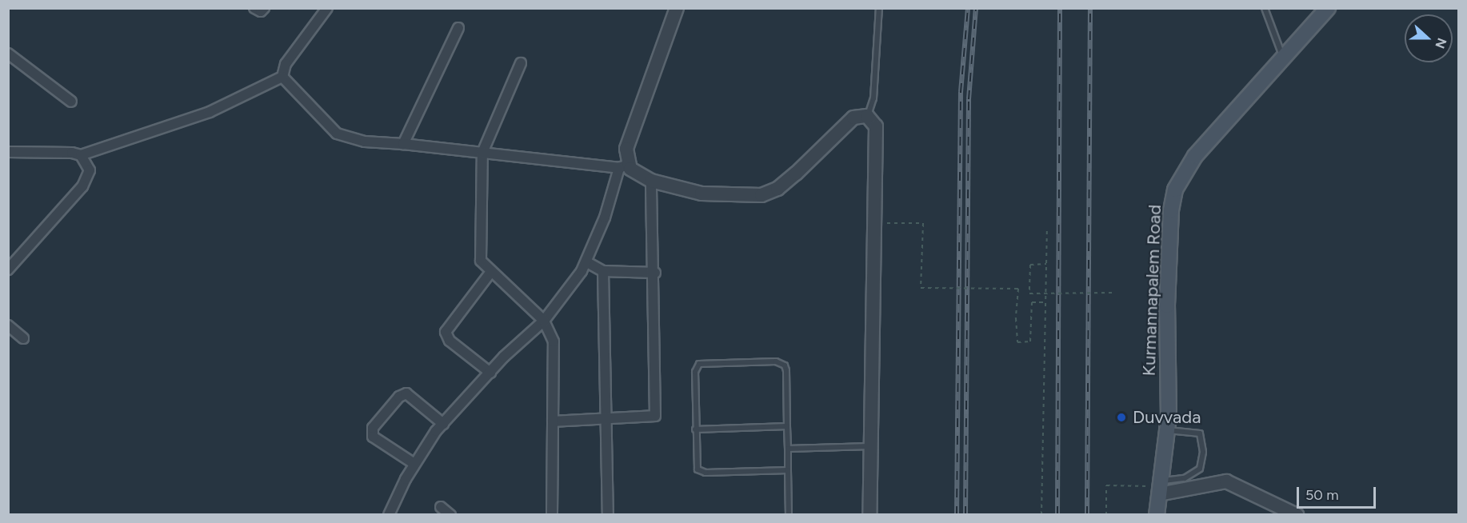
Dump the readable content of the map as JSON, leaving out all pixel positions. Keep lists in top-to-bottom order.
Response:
{
  "streets": {
    "main road": ["Kurmannapalem Road"]
  },
  "places": ["Duvvada"],
  "scale_bar": "50 m",
  "north": "right"
}
